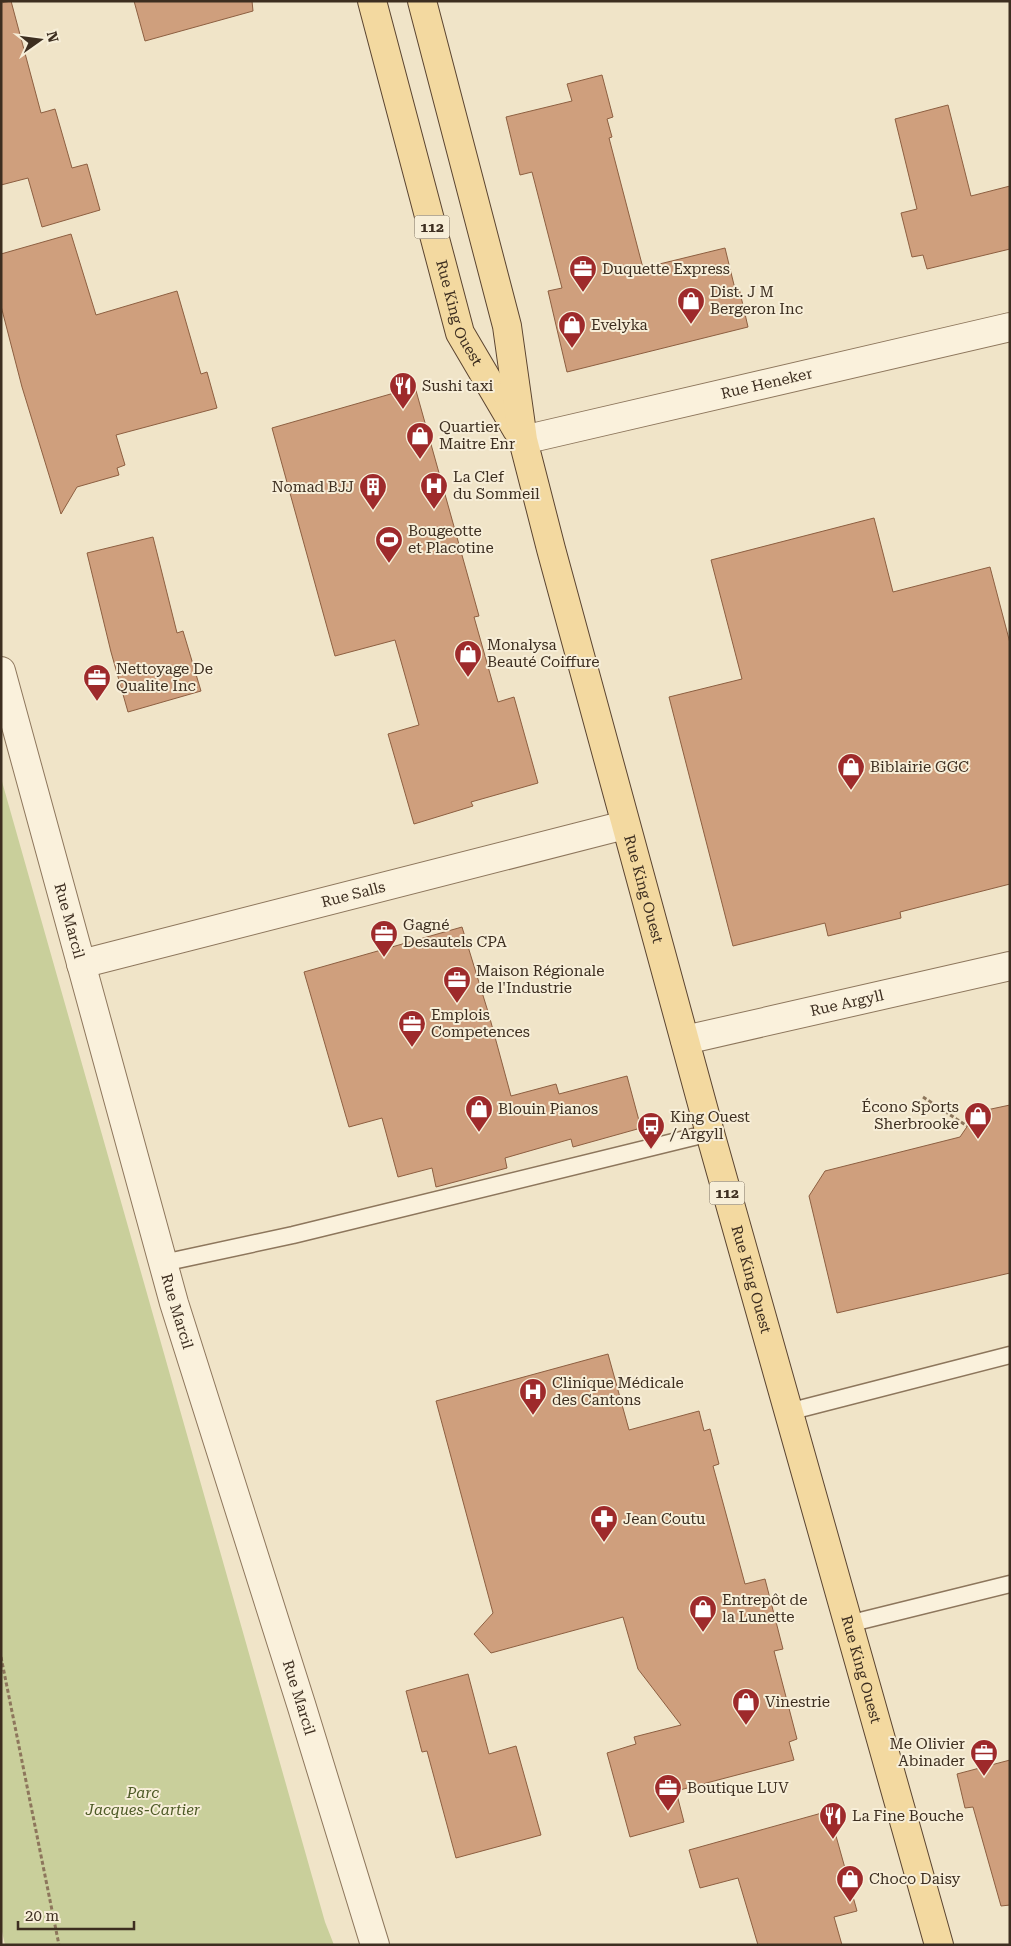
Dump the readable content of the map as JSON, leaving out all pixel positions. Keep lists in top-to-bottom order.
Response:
{
  "streets": {
    "main road": ["112", "Rue King Ouest"],
    "street": [
      "Rue Heneker",
      "Rue Salls",
      "Rue Marcil",
      "Rue Argyll"
    ]
  },
  "crossings": [
    ["Rue King Ouest", "Rue Heneker"],
    ["Rue King Ouest", "Rue Salls"],
    ["Rue King Ouest", "Rue Argyll"],
    ["Rue Salls", "Rue Marcil"]
  ],
  "parks": ["Parc Jacques-Cartier"],
  "places": {
    "office": [
      "Duquette Express",
      "Nettoyage De Qualite Inc",
      "Gagné Desautels CPA",
      "Maison Régionale de l'Industrie",
      "Emplois Competences",
      "Me Olivier Abinader",
      "Boutique LUV"
    ],
    "shop": [
      "Dist. J M Bergeron Inc",
      "Evelyka",
      "Quartier Maitre Enr",
      "Monalysa Beauté Coiffure",
      "Biblairie GGC",
      "Blouin Pianos",
      "Écono Sports Sherbrooke",
      "Entrepôt de la Lunette",
      "Vinestrie",
      "Choco Daisy"
    ],
    "restaurant": ["Sushi taxi", "La Fine Bouche"],
    "hospital": ["La Clef du Sommeil", "Clinique Médicale des Cantons"],
    "building": ["Nomad BJJ"],
    "sports": ["Bougeotte et Placotine"],
    "bus stop": ["King Ouest / Argyll"],
    "pharmacy": ["Jean Coutu"]
  },
  "scale_bar": "20 m",
  "north": "right"
}
